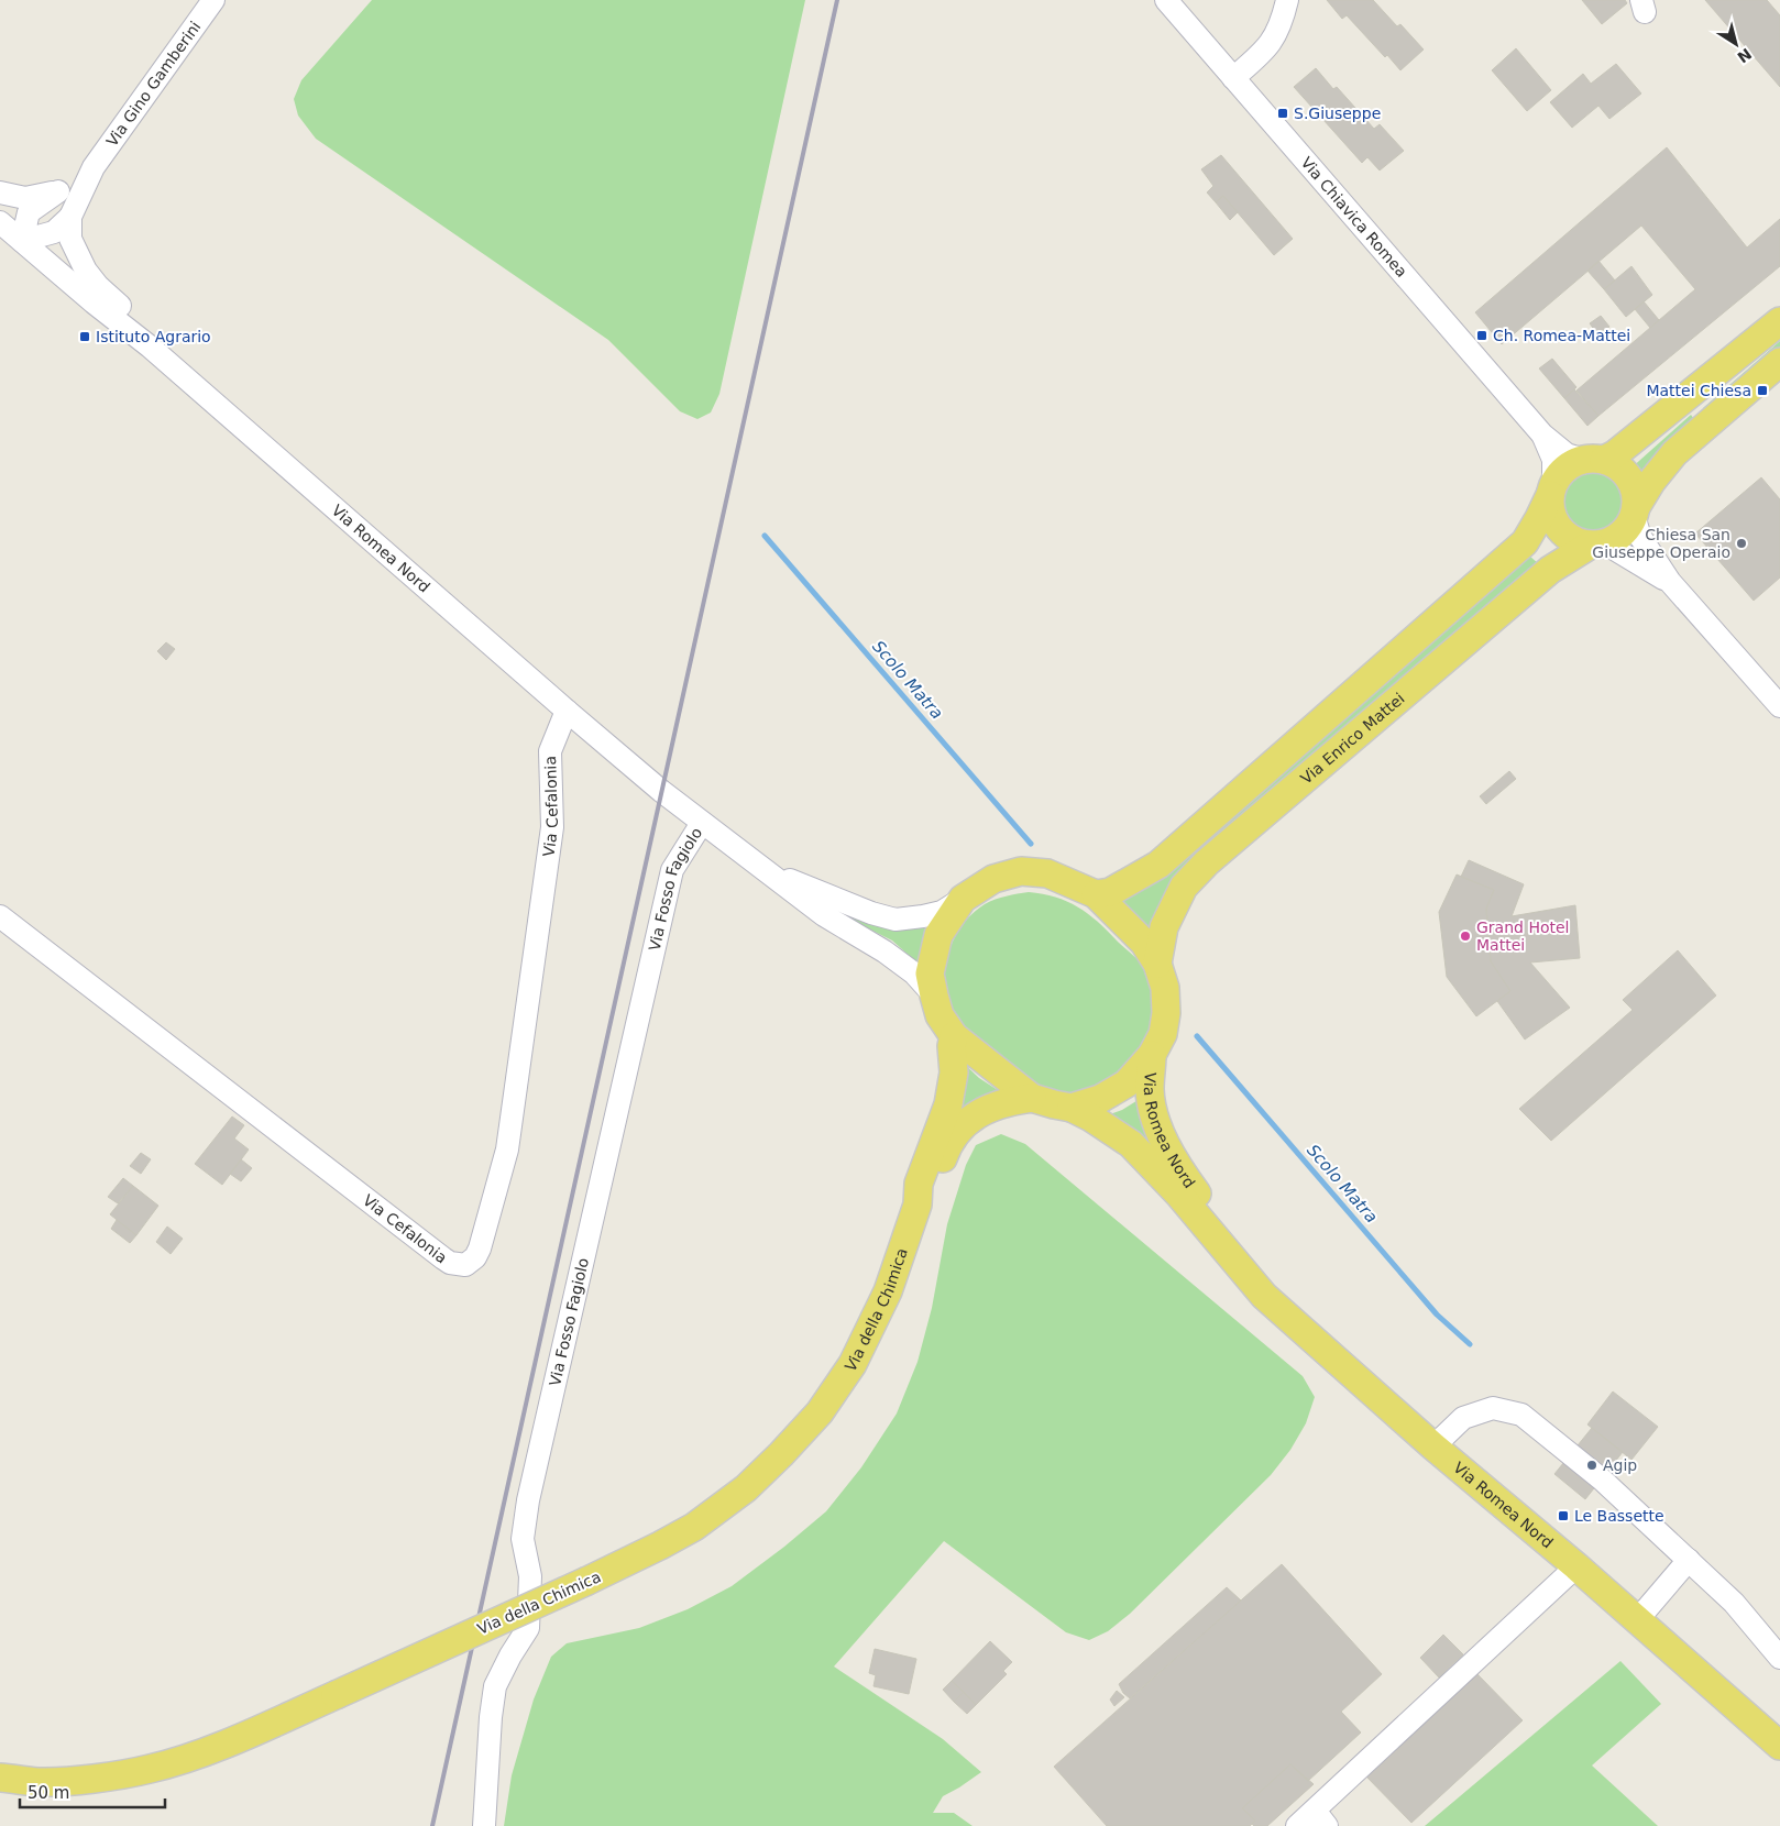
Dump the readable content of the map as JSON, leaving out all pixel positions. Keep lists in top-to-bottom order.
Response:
{
  "streets": {
    "main road": ["Via Romea Nord", "Via Enrico Mattei", "Via della Chimica"],
    "street": [
      "Via Gino Gamberini",
      "Via Chiavica Romea",
      "Via Cefalonia",
      "Via Fosso Fagiolo"
    ]
  },
  "crossings": [
    ["Via Gino Gamberini", "Via Romea Nord"],
    ["Via Chiavica Romea", "Via Enrico Mattei"],
    ["Via Romea Nord", "Via Cefalonia"],
    ["Via Romea Nord", "Via Fosso Fagiolo"],
    ["Via Romea Nord", "Via della Chimica"]
  ],
  "water": ["Scolo Matra"],
  "places": {
    "transit": [
      "S.Giuseppe",
      "Ch. Romea-Mattei",
      "Istituto Agrario",
      "Mattei Chiesa",
      "Le Bassette"
    ],
    "other": ["Chiesa San Giuseppe Operaio", "Grand Hotel Mattei", "Agip"]
  },
  "scale_bar": "50 m",
  "north": "bottom right"
}
